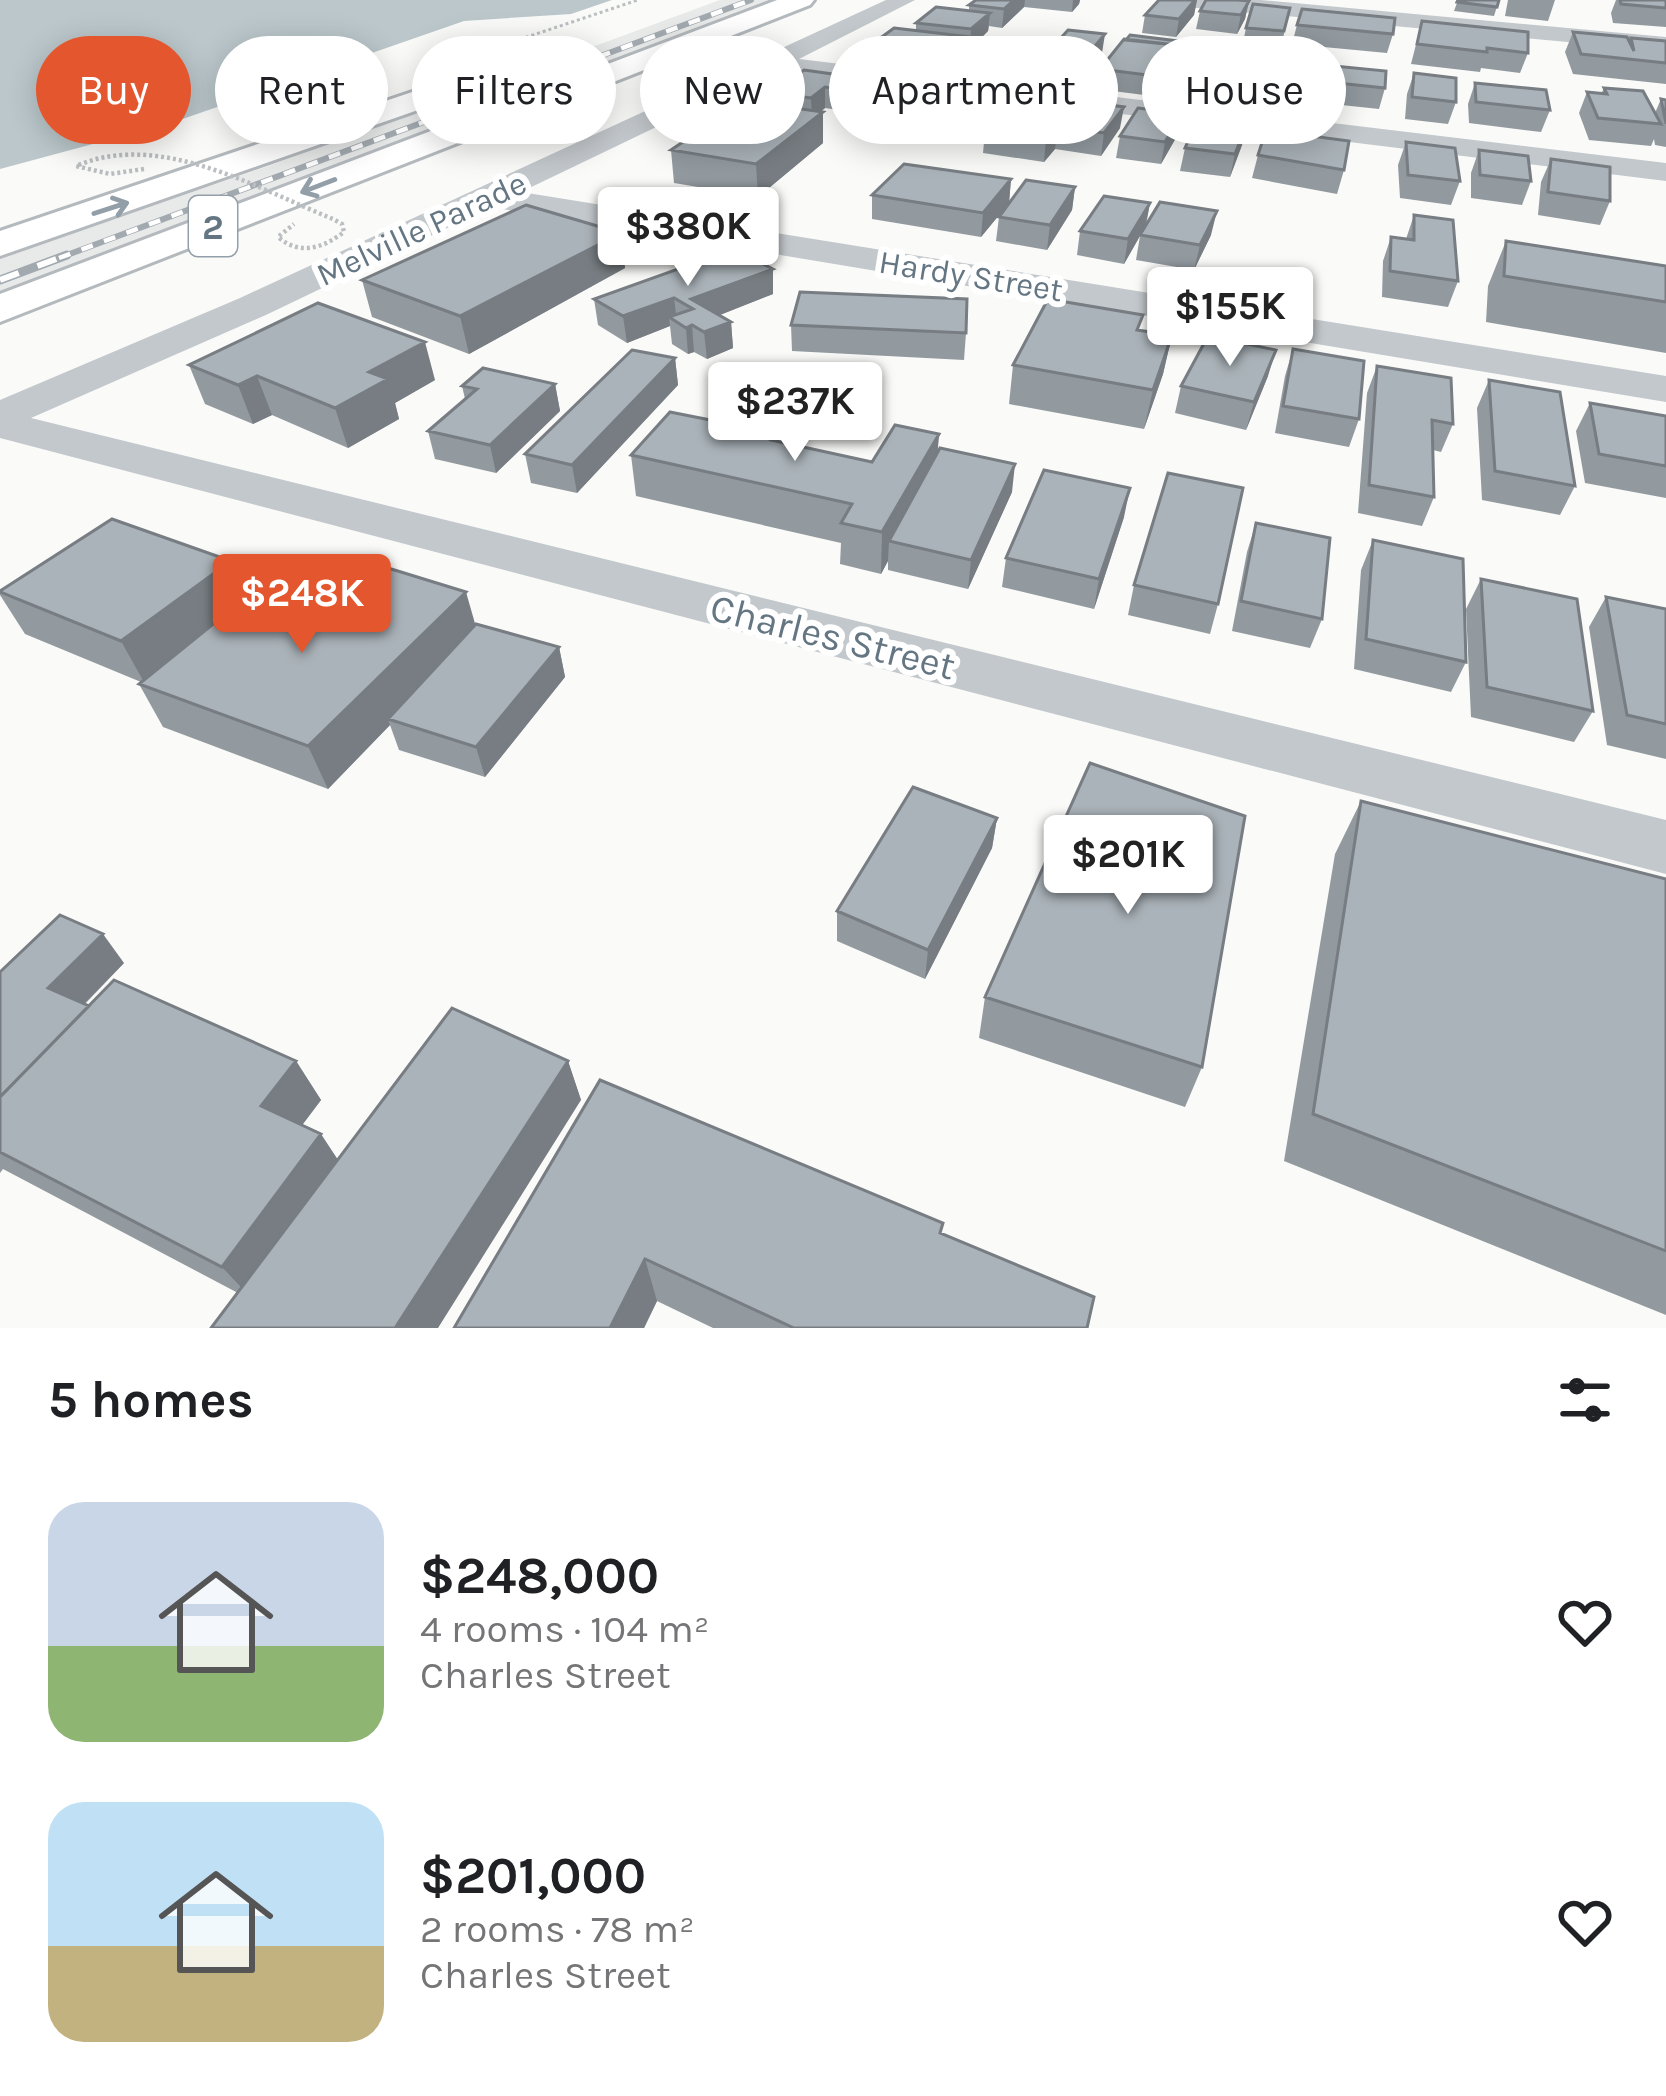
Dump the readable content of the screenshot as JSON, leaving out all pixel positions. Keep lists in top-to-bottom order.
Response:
{
  "streets": {
    "highway": ["2"],
    "street": ["Melville Parade", "Hardy Street", "Charles Street"]
  },
  "crossings": [
    ["Melville Parade", "Hardy Street"],
    ["Melville Parade", "Charles Street"]
  ],
  "page": {
    "chip": [
      "Buy",
      "Rent",
      "Filters",
      "New",
      "Apartment",
      "House"
    ],
    "price": [
      "$380K",
      "$155K",
      "$237K",
      "$248K",
      "$201K"
    ],
    "heading": "5 homes",
    "list": [
      {
        "name": "$248,000",
        "note": "4 rooms · 104 m² · Charles Street"
      },
      {
        "name": "$201,000",
        "note": "2 rooms · 78 m² · Charles Street"
      }
    ]
  }
}
